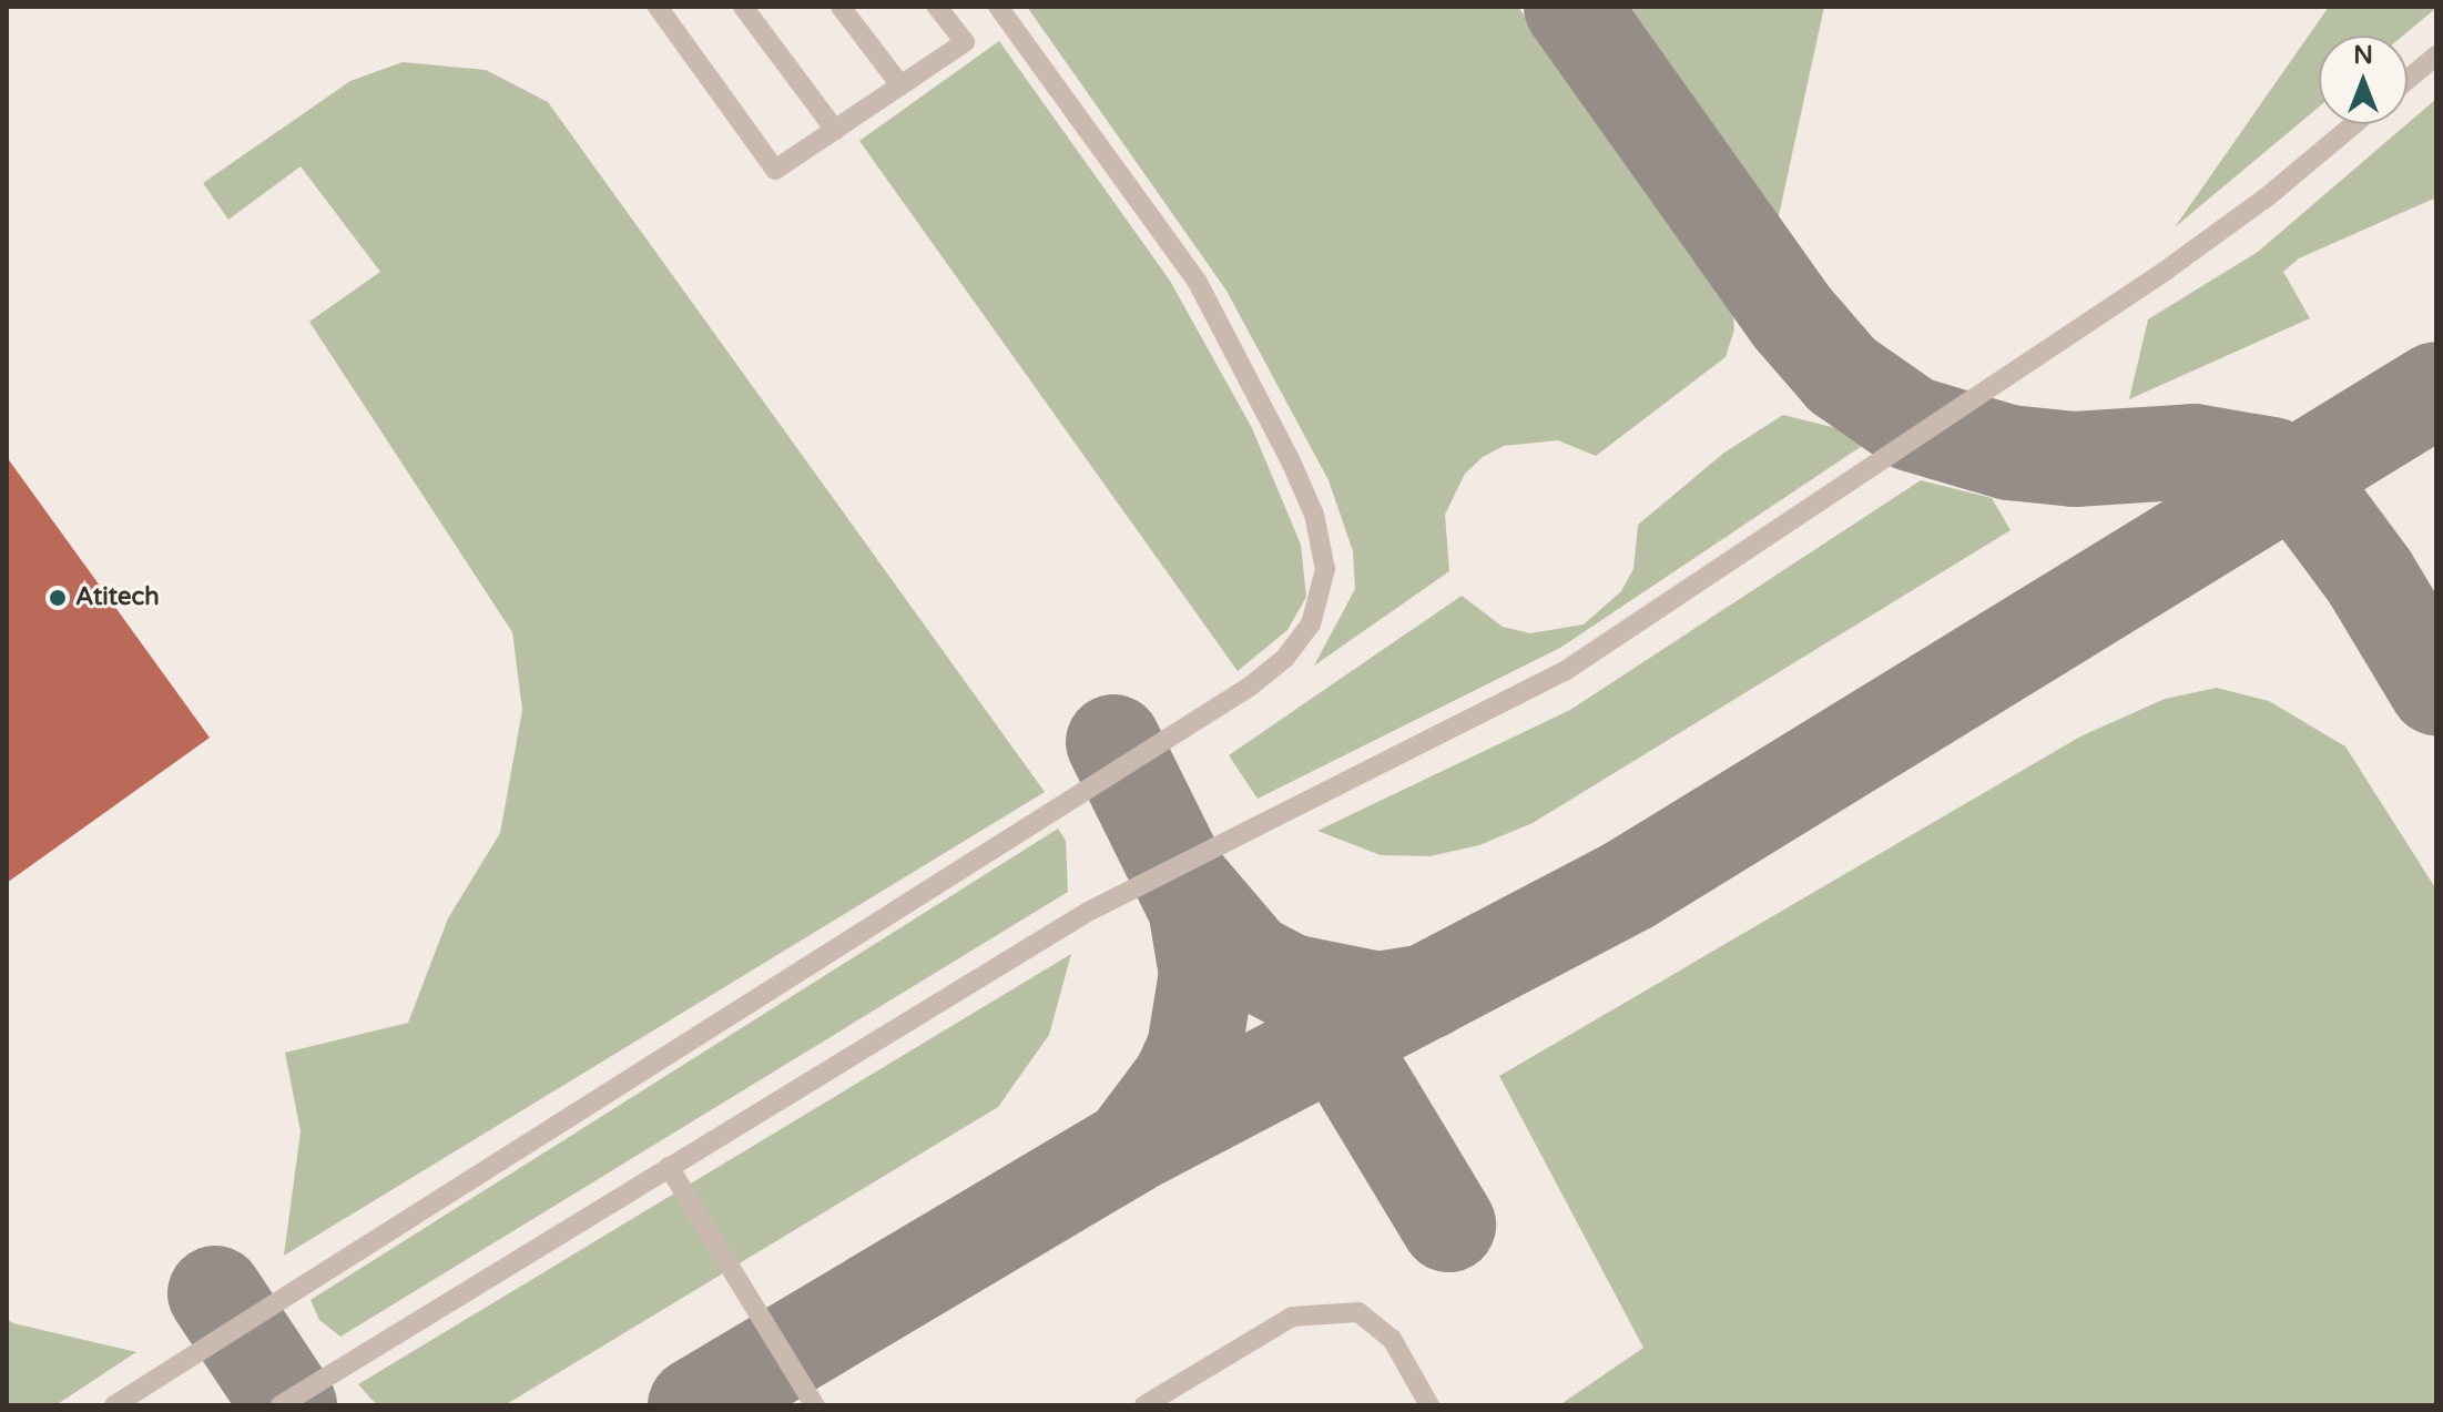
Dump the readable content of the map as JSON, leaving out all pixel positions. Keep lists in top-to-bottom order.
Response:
{
  "places": ["Atitech"],
  "north": "top"
}
